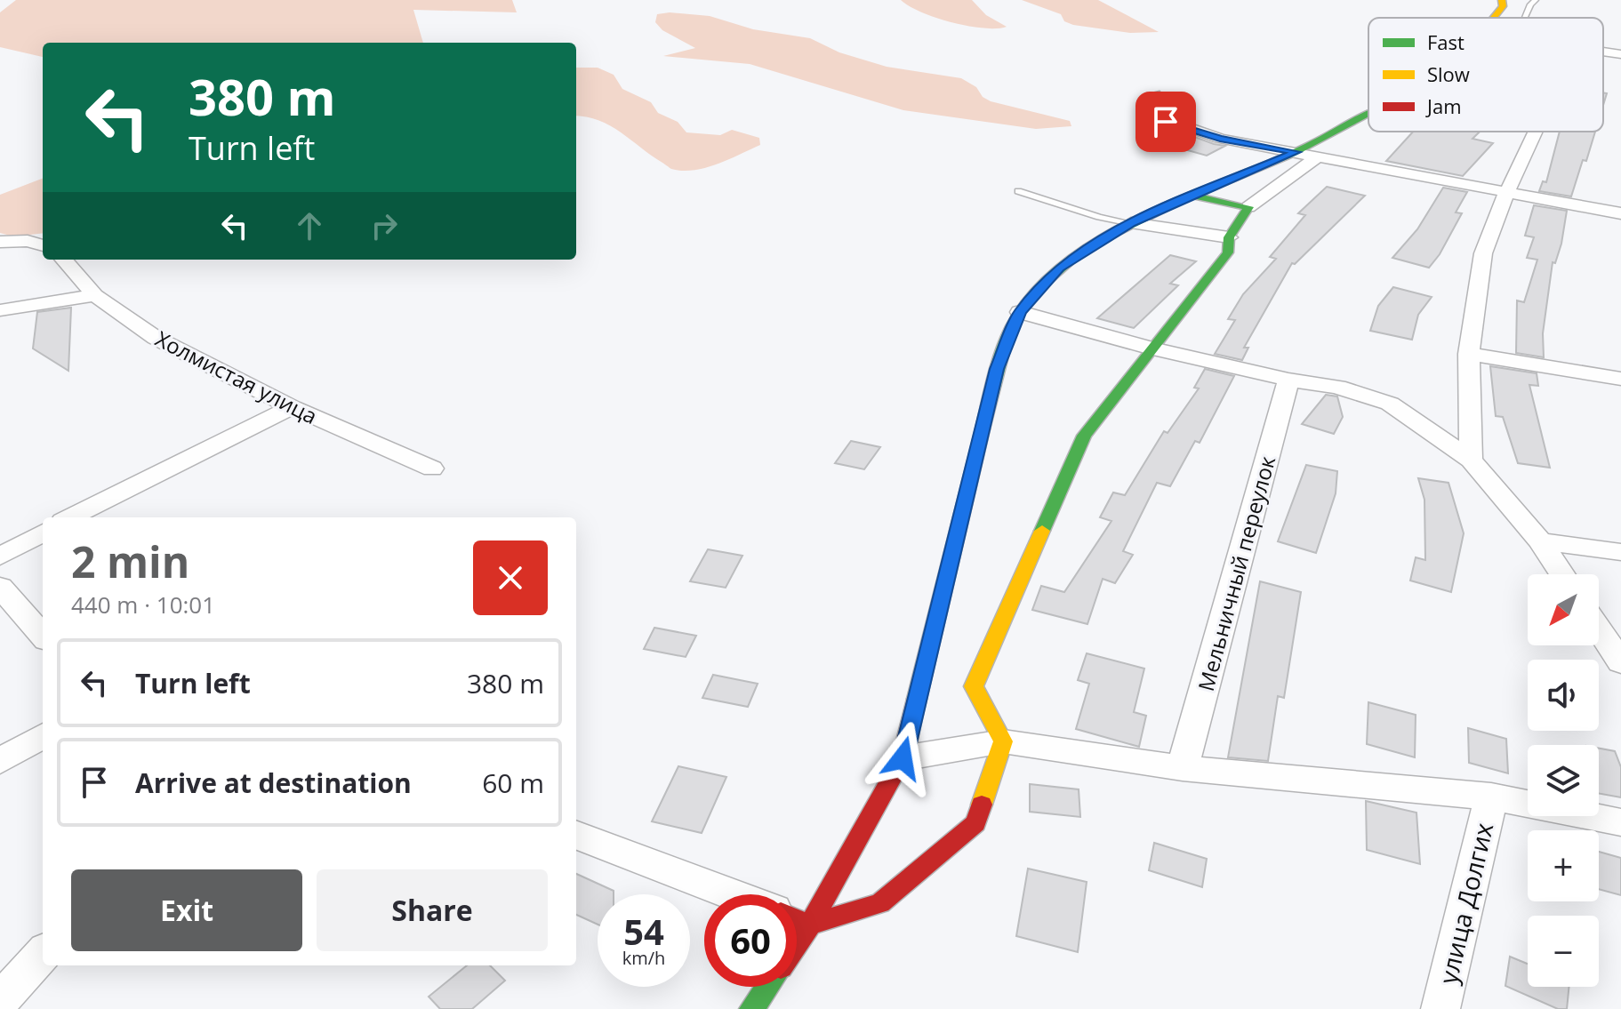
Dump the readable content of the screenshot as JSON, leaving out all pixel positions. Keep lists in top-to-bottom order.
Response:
{
  "streets": {
    "street": ["Холмистая улица", "Мельничный переулок", "улица Долгих"]
  },
  "legend": ["Fast", "Slow", "Jam"],
  "north": "bottom left",
  "page": {
    "turn": ["380 m", "Turn left"],
    "heading": ["2 min", "440 m · 10:01"],
    "map_buttons": ["+", "−"],
    "list": [
      {
        "name": "Turn left",
        "value": "380 m"
      },
      {
        "name": "Arrive at destination",
        "value": "60 m"
      }
    ],
    "buttons": ["Exit", "Share"],
    "speed": "54 km/h",
    "limit": "60"
  }
}
